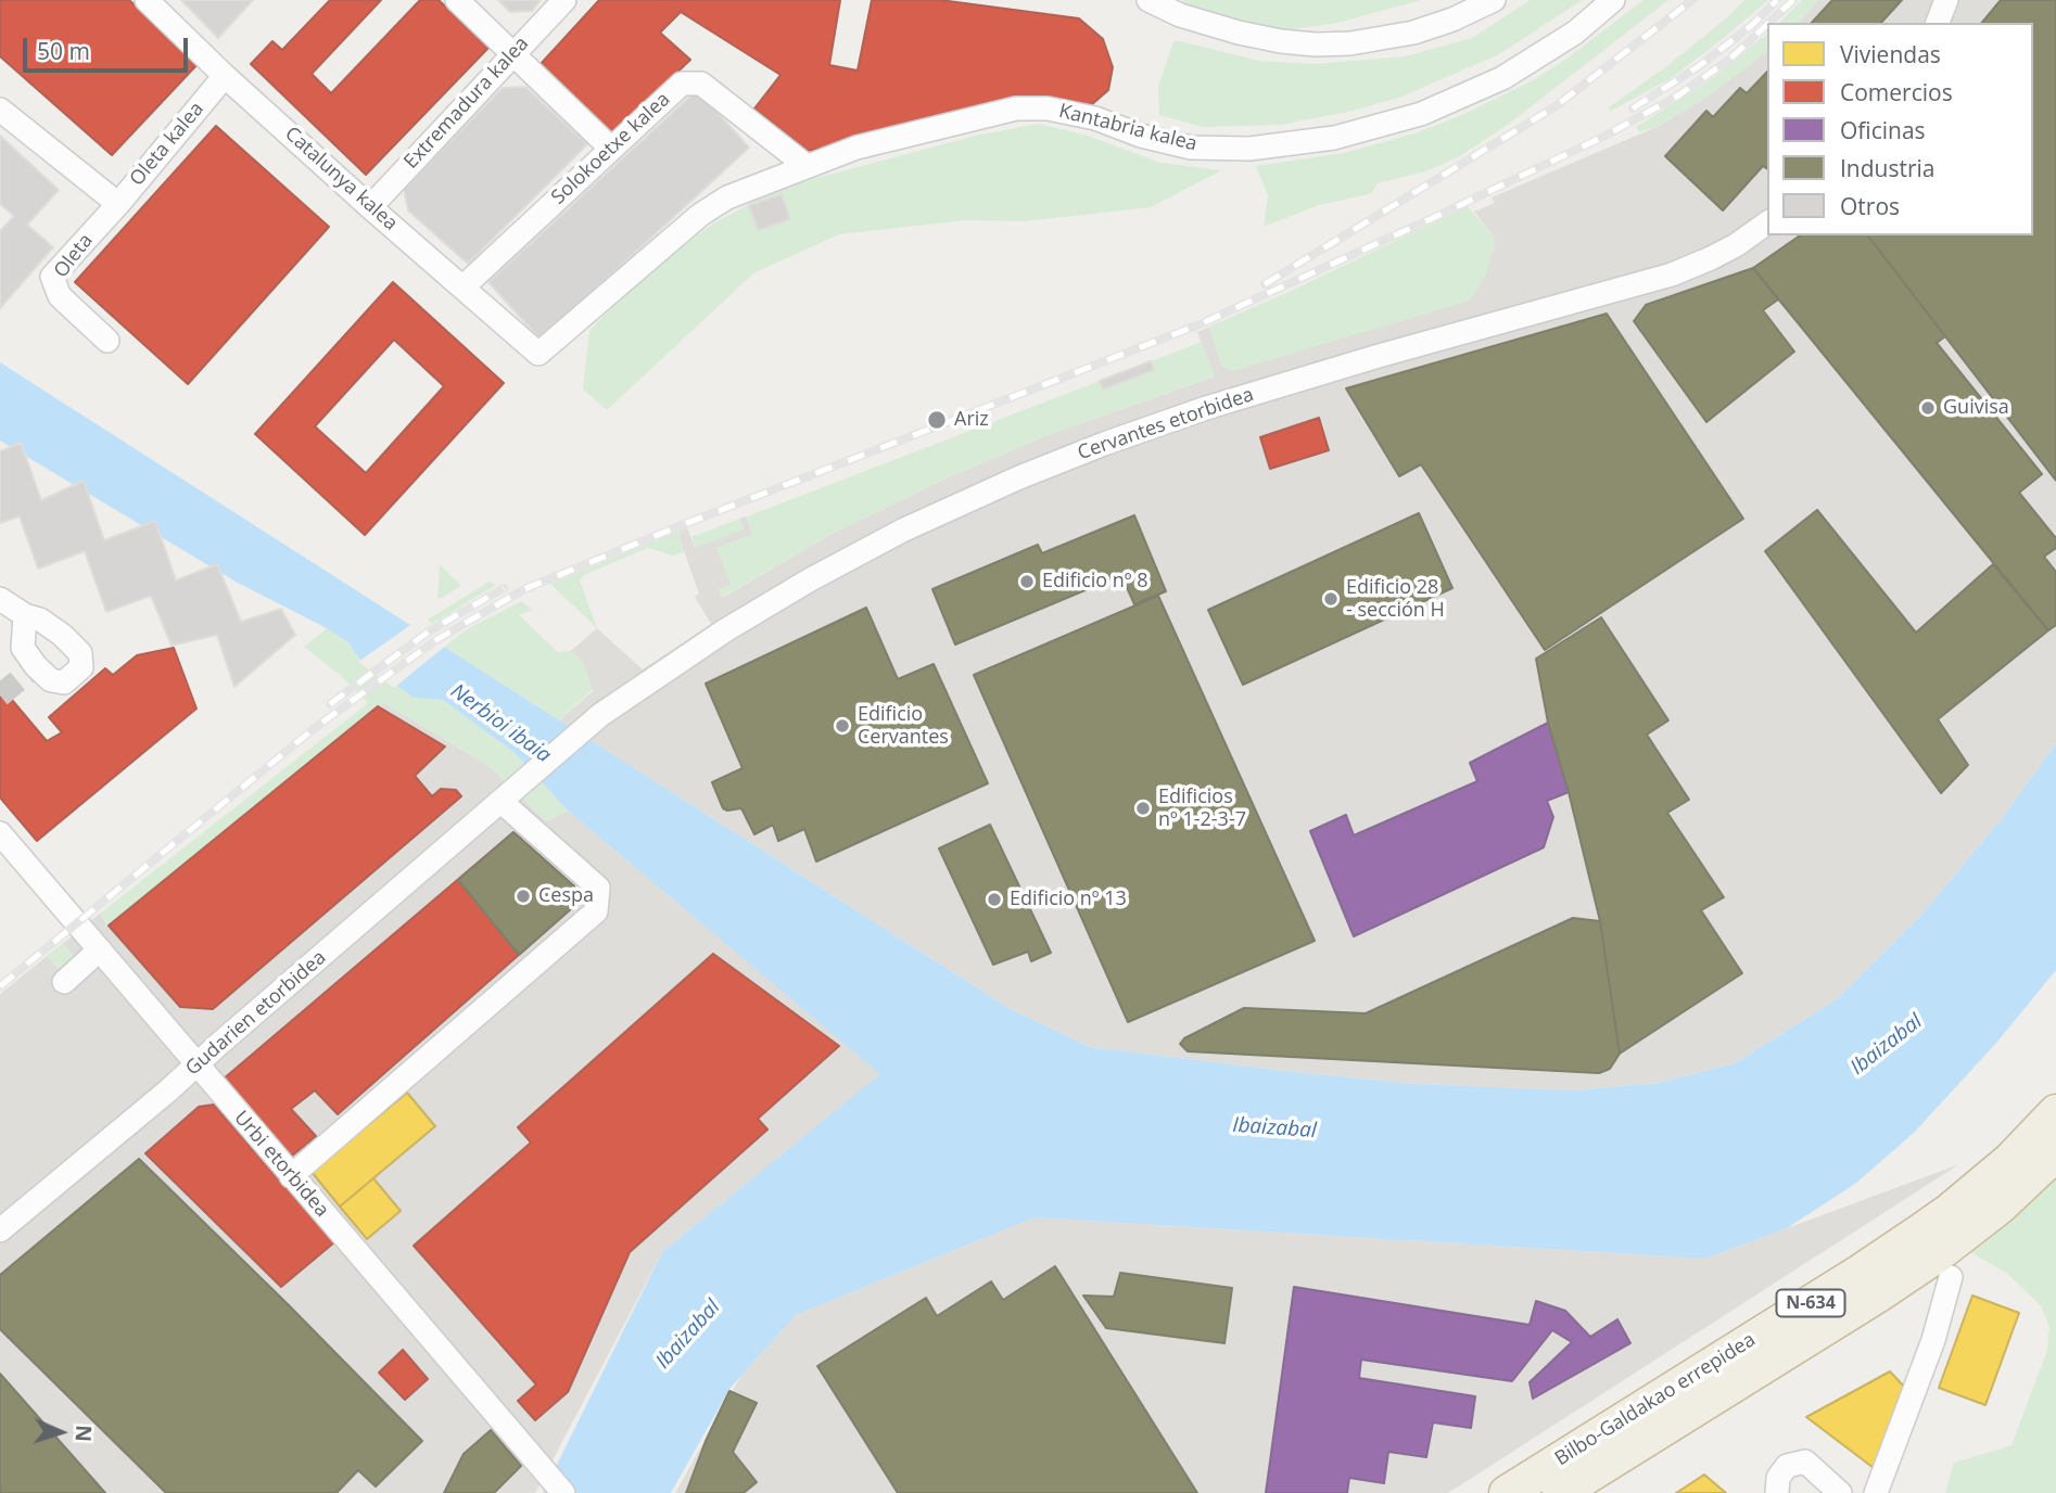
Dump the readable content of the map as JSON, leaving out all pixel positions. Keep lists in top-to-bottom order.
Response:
{
  "streets": {
    "highway": ["N-634", "Bilbo-Galdakao errepidea"],
    "street": [
      "Extremadura kalea",
      "Kantabria kalea",
      "Oleta kalea",
      "Solokoetxe kalea",
      "Catalunya kalea",
      "Oleta",
      "Cervantes etorbidea",
      "Gudarien etorbidea",
      "Urbi etorbidea"
    ]
  },
  "crossings": [
    ["Extremadura kalea", "Catalunya kalea"],
    ["Kantabria kalea", "Solokoetxe kalea"],
    ["Kantabria kalea", "Catalunya kalea"],
    ["Oleta kalea", "Catalunya kalea"],
    ["Oleta kalea", "Oleta"],
    ["Solokoetxe kalea", "Catalunya kalea"],
    ["Cervantes etorbidea", "Gudarien etorbidea"],
    ["Gudarien etorbidea", "Urbi etorbidea"]
  ],
  "water": ["Nerbioi ibaia", "Ibaizabal"],
  "places": [
    "Guivisa",
    "Ariz",
    "Edificio nº 8",
    "Edificio 28 - sección H",
    "Edificio Cervantes",
    "Edificios nº 1-2-3-7",
    "Cespa",
    "Edificio nº 13"
  ],
  "legend": [
    "Viviendas",
    "Comercios",
    "Oficinas",
    "Industria",
    "Otros"
  ],
  "scale_bar": "50 m",
  "north": "right"
}
